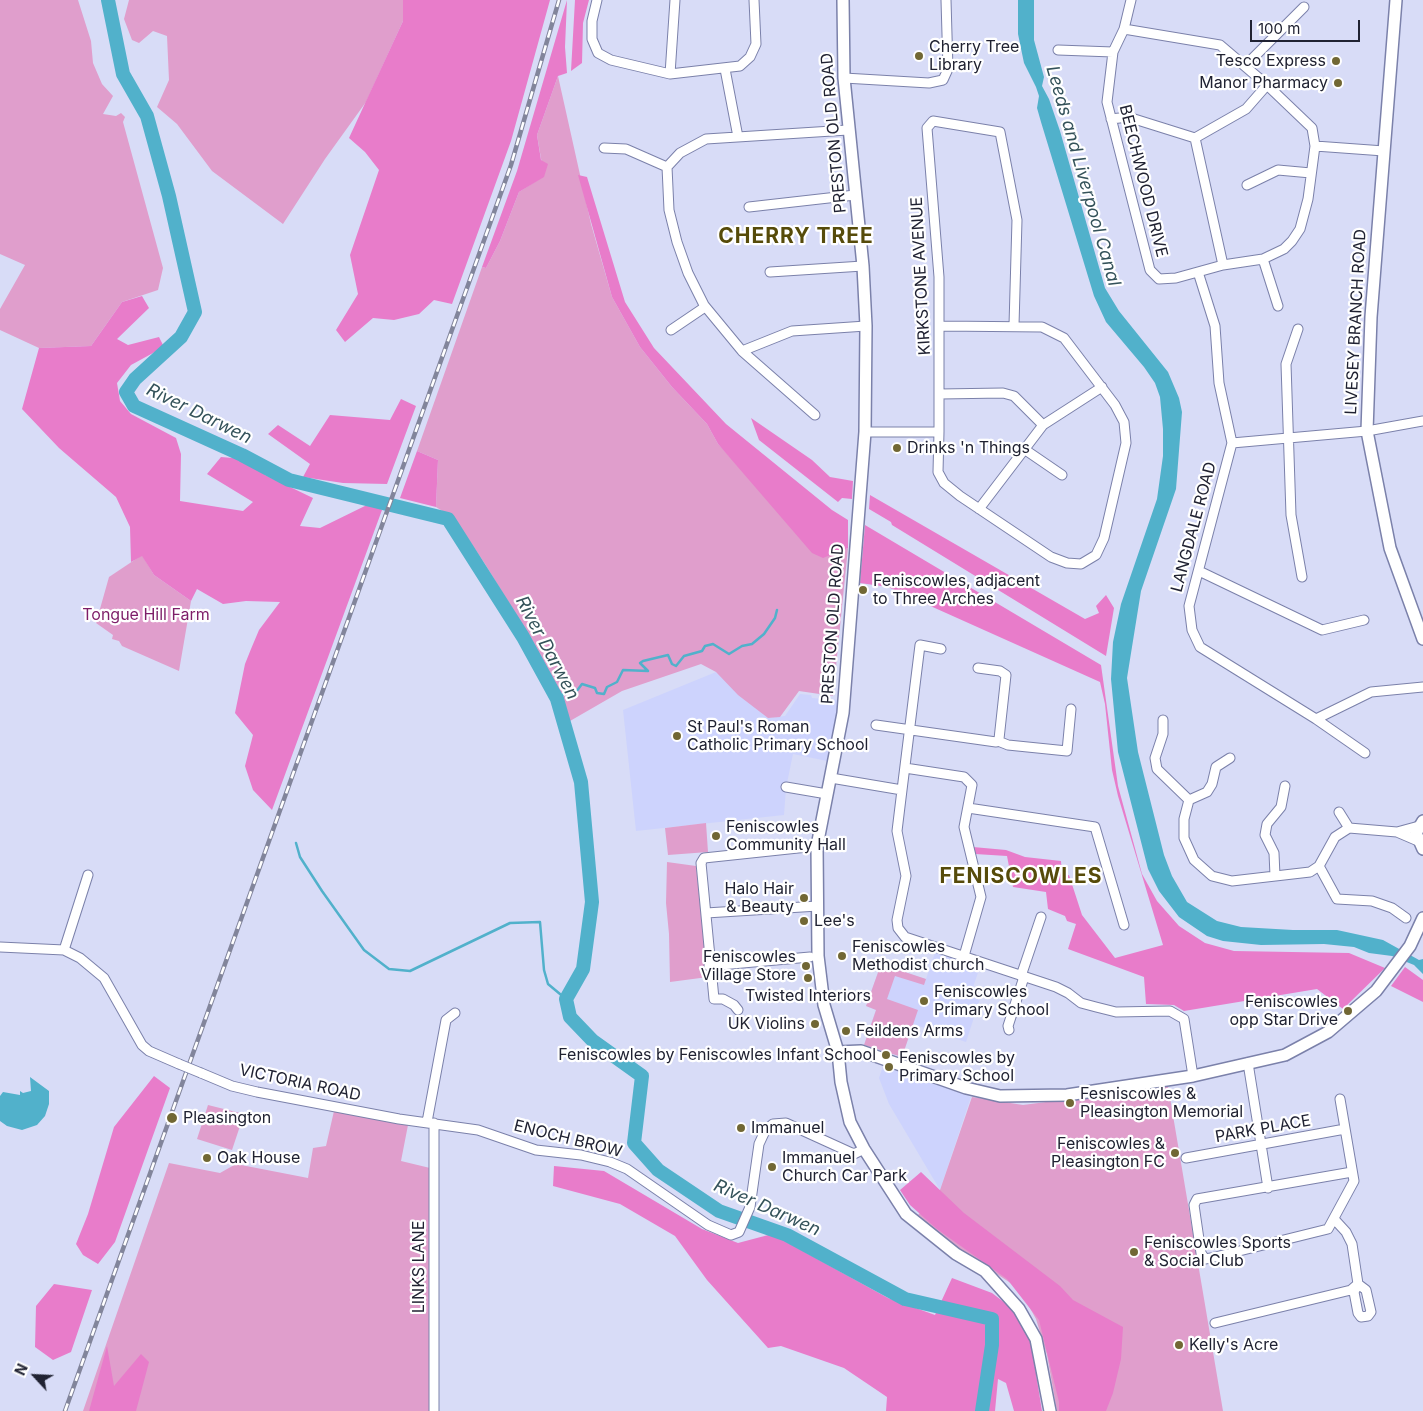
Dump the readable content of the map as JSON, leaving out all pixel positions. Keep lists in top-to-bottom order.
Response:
{
  "streets": {
    "main road": ["PRESTON OLD ROAD", "LIVESEY BRANCH ROAD"],
    "street": [
      "BEECHWOOD DRIVE",
      "KIRKSTONE AVENUE",
      "LANGDALE ROAD",
      "VICTORIA ROAD",
      "PARK PLACE",
      "ENOCH BROW",
      "LINKS LANE"
    ]
  },
  "crossings": [
    ["PRESTON OLD ROAD", "ENOCH BROW"],
    ["VICTORIA ROAD", "ENOCH BROW"],
    ["ENOCH BROW", "LINKS LANE"]
  ],
  "districts": ["CHERRY TREE", "FENISCOWLES"],
  "water": ["Leeds and Liverpool Canal", "River Darwen"],
  "parks": ["Tongue Hill Farm"],
  "places": [
    "Cherry Tree Library",
    "Tesco Express",
    "Manor Pharmacy",
    "Drinks 'n Things",
    "Feniscowles, adjacent to Three Arches",
    "St Paul's Roman Catholic Primary School",
    "Feniscowles Community Hall",
    "Halo Hair & Beauty",
    "Lee's",
    "Feniscowles Methodist church",
    "Feniscowles Village Store",
    "Twisted Interiors",
    "Feniscowles Primary School",
    "Feniscowles opp Star Drive",
    "UK Violins",
    "Feildens Arms",
    "Feniscowles by Feniscowles Infant School",
    "Feniscowles by Primary School",
    "Fesniscowles & Pleasington Memorial",
    "Pleasington",
    "Immanuel",
    "Feniscowles & Pleasington FC",
    "Oak House",
    "Immanuel Church Car Park",
    "Feniscowles Sports & Social Club",
    "Kelly's Acre"
  ],
  "scale_bar": "100 m",
  "north": "top left"
}
